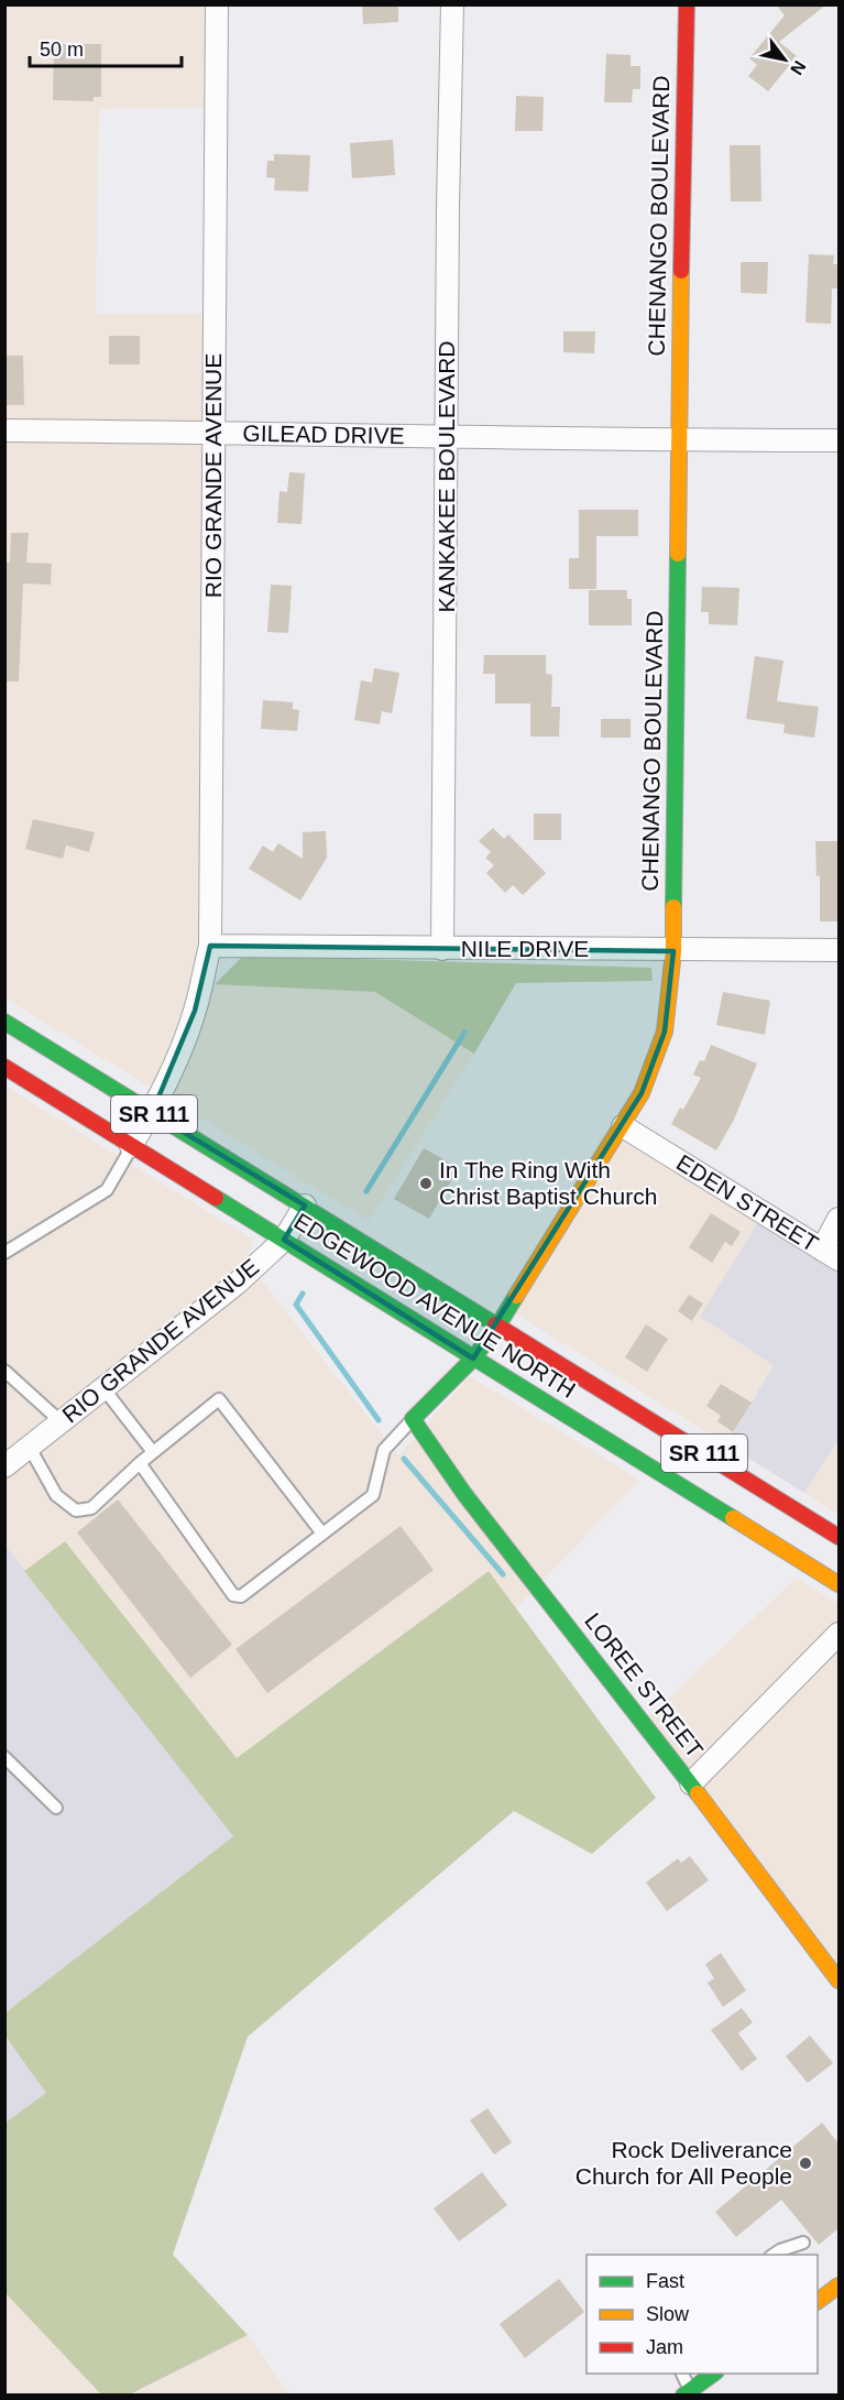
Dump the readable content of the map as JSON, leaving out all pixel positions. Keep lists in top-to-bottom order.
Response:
{
  "streets": {
    "street": [
      "CHENANGO BOULEVARD",
      "GILEAD DRIVE",
      "RIO GRANDE AVENUE",
      "KANKAKEE BOULEVARD",
      "NILE DRIVE",
      "SR 111",
      "EDEN STREET",
      "EDGEWOOD AVENUE NORTH",
      "LOREE STREET"
    ]
  },
  "crossings": [
    ["CHENANGO BOULEVARD", "GILEAD DRIVE"],
    ["CHENANGO BOULEVARD", "NILE DRIVE"],
    ["CHENANGO BOULEVARD", "EDEN STREET"],
    ["CHENANGO BOULEVARD", "EDGEWOOD AVENUE NORTH"],
    ["CHENANGO BOULEVARD", "LOREE STREET"],
    ["GILEAD DRIVE", "RIO GRANDE AVENUE"],
    ["GILEAD DRIVE", "KANKAKEE BOULEVARD"],
    ["RIO GRANDE AVENUE", "NILE DRIVE"],
    ["RIO GRANDE AVENUE", "EDGEWOOD AVENUE NORTH"],
    ["KANKAKEE BOULEVARD", "NILE DRIVE"]
  ],
  "places": ["In The Ring With Christ Baptist Church", "Rock Deliverance Church for All People"],
  "legend": ["Fast", "Slow", "Jam"],
  "scale_bar": "50 m",
  "north": "bottom right"
}
